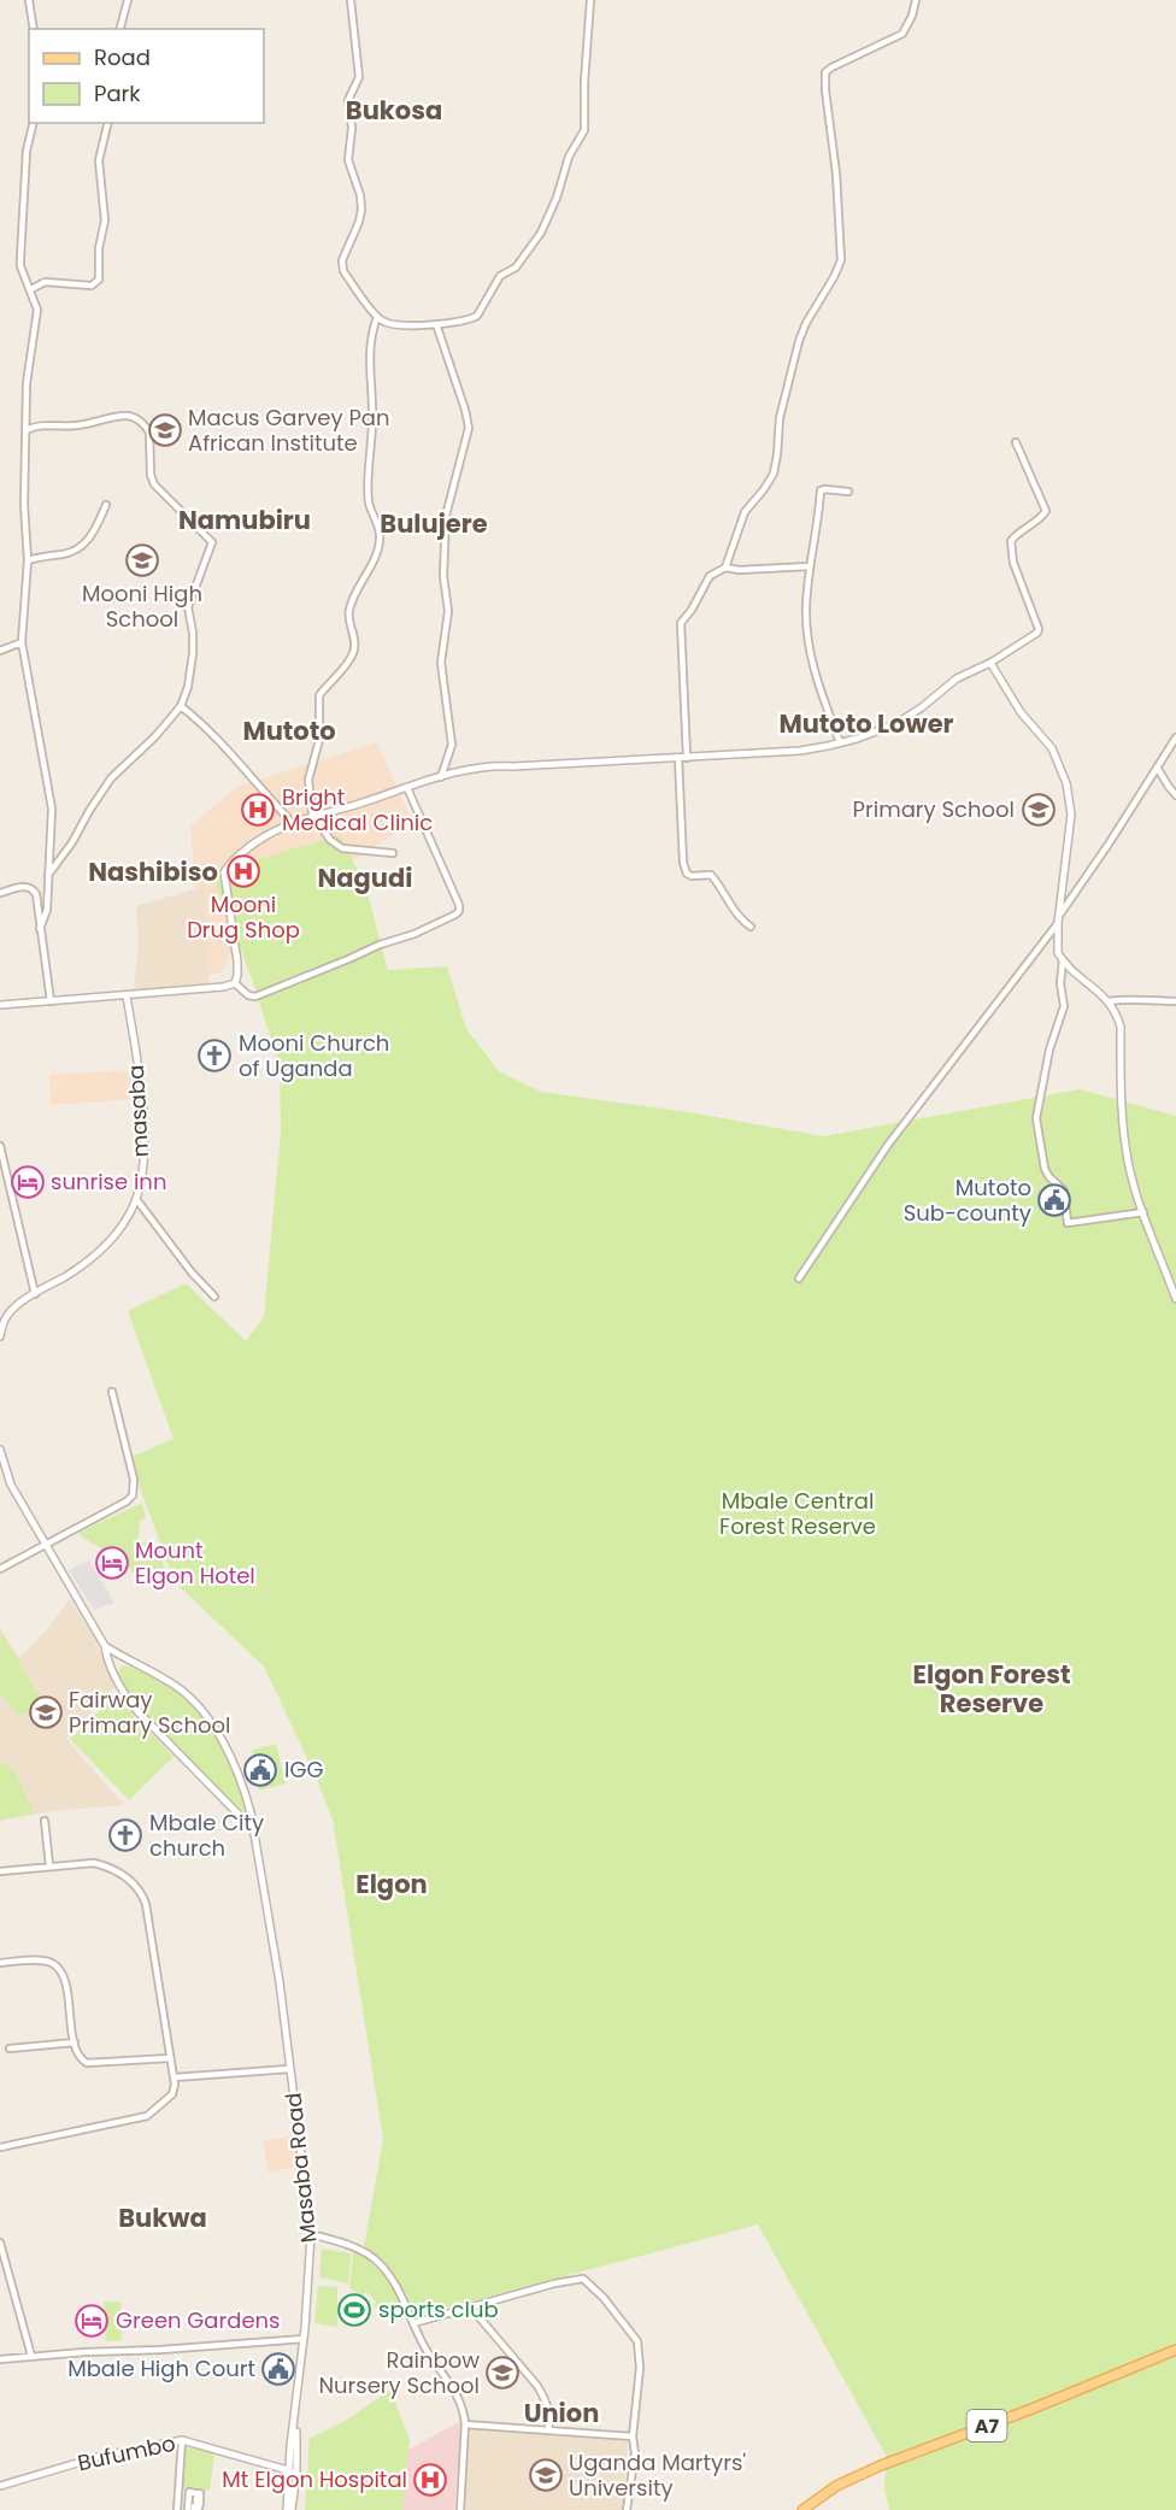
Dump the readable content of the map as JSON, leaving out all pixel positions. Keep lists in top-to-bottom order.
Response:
{
  "streets": {
    "main road": ["A7"],
    "street": ["masaba", "Masaba Road", "Bufumbo"]
  },
  "crossings": [
    ["Masaba Road", "Bufumbo"]
  ],
  "districts": [
    "Bukosa",
    "Namubiru",
    "Bulujere",
    "Mutoto Lower",
    "Mutoto",
    "Nashibiso",
    "Nagudi",
    "Elgon Forest Reserve",
    "Elgon",
    "Bukwa",
    "Union"
  ],
  "parks": ["Mbale Central Forest Reserve"],
  "places": {
    "school or university": [
      "Macus Garvey Pan African Institute",
      "Mooni High School",
      "Primary School",
      "Fairway Primary School",
      "Rainbow Nursery School",
      "Uganda Martyrs' University"
    ],
    "hospital": ["Bright Medical Clinic", "Mooni Drug Shop", "Mt Elgon Hospital"],
    "church": ["Mooni Church of Uganda", "Mbale City church"],
    "hotel": ["sunrise inn", "Mount Elgon Hotel", "Green Gardens"],
    "public building": ["Mutoto Sub-county", "IGG", "Mbale High Court"],
    "sports": ["sports club"]
  },
  "legend": ["Road", "Park"]
}
